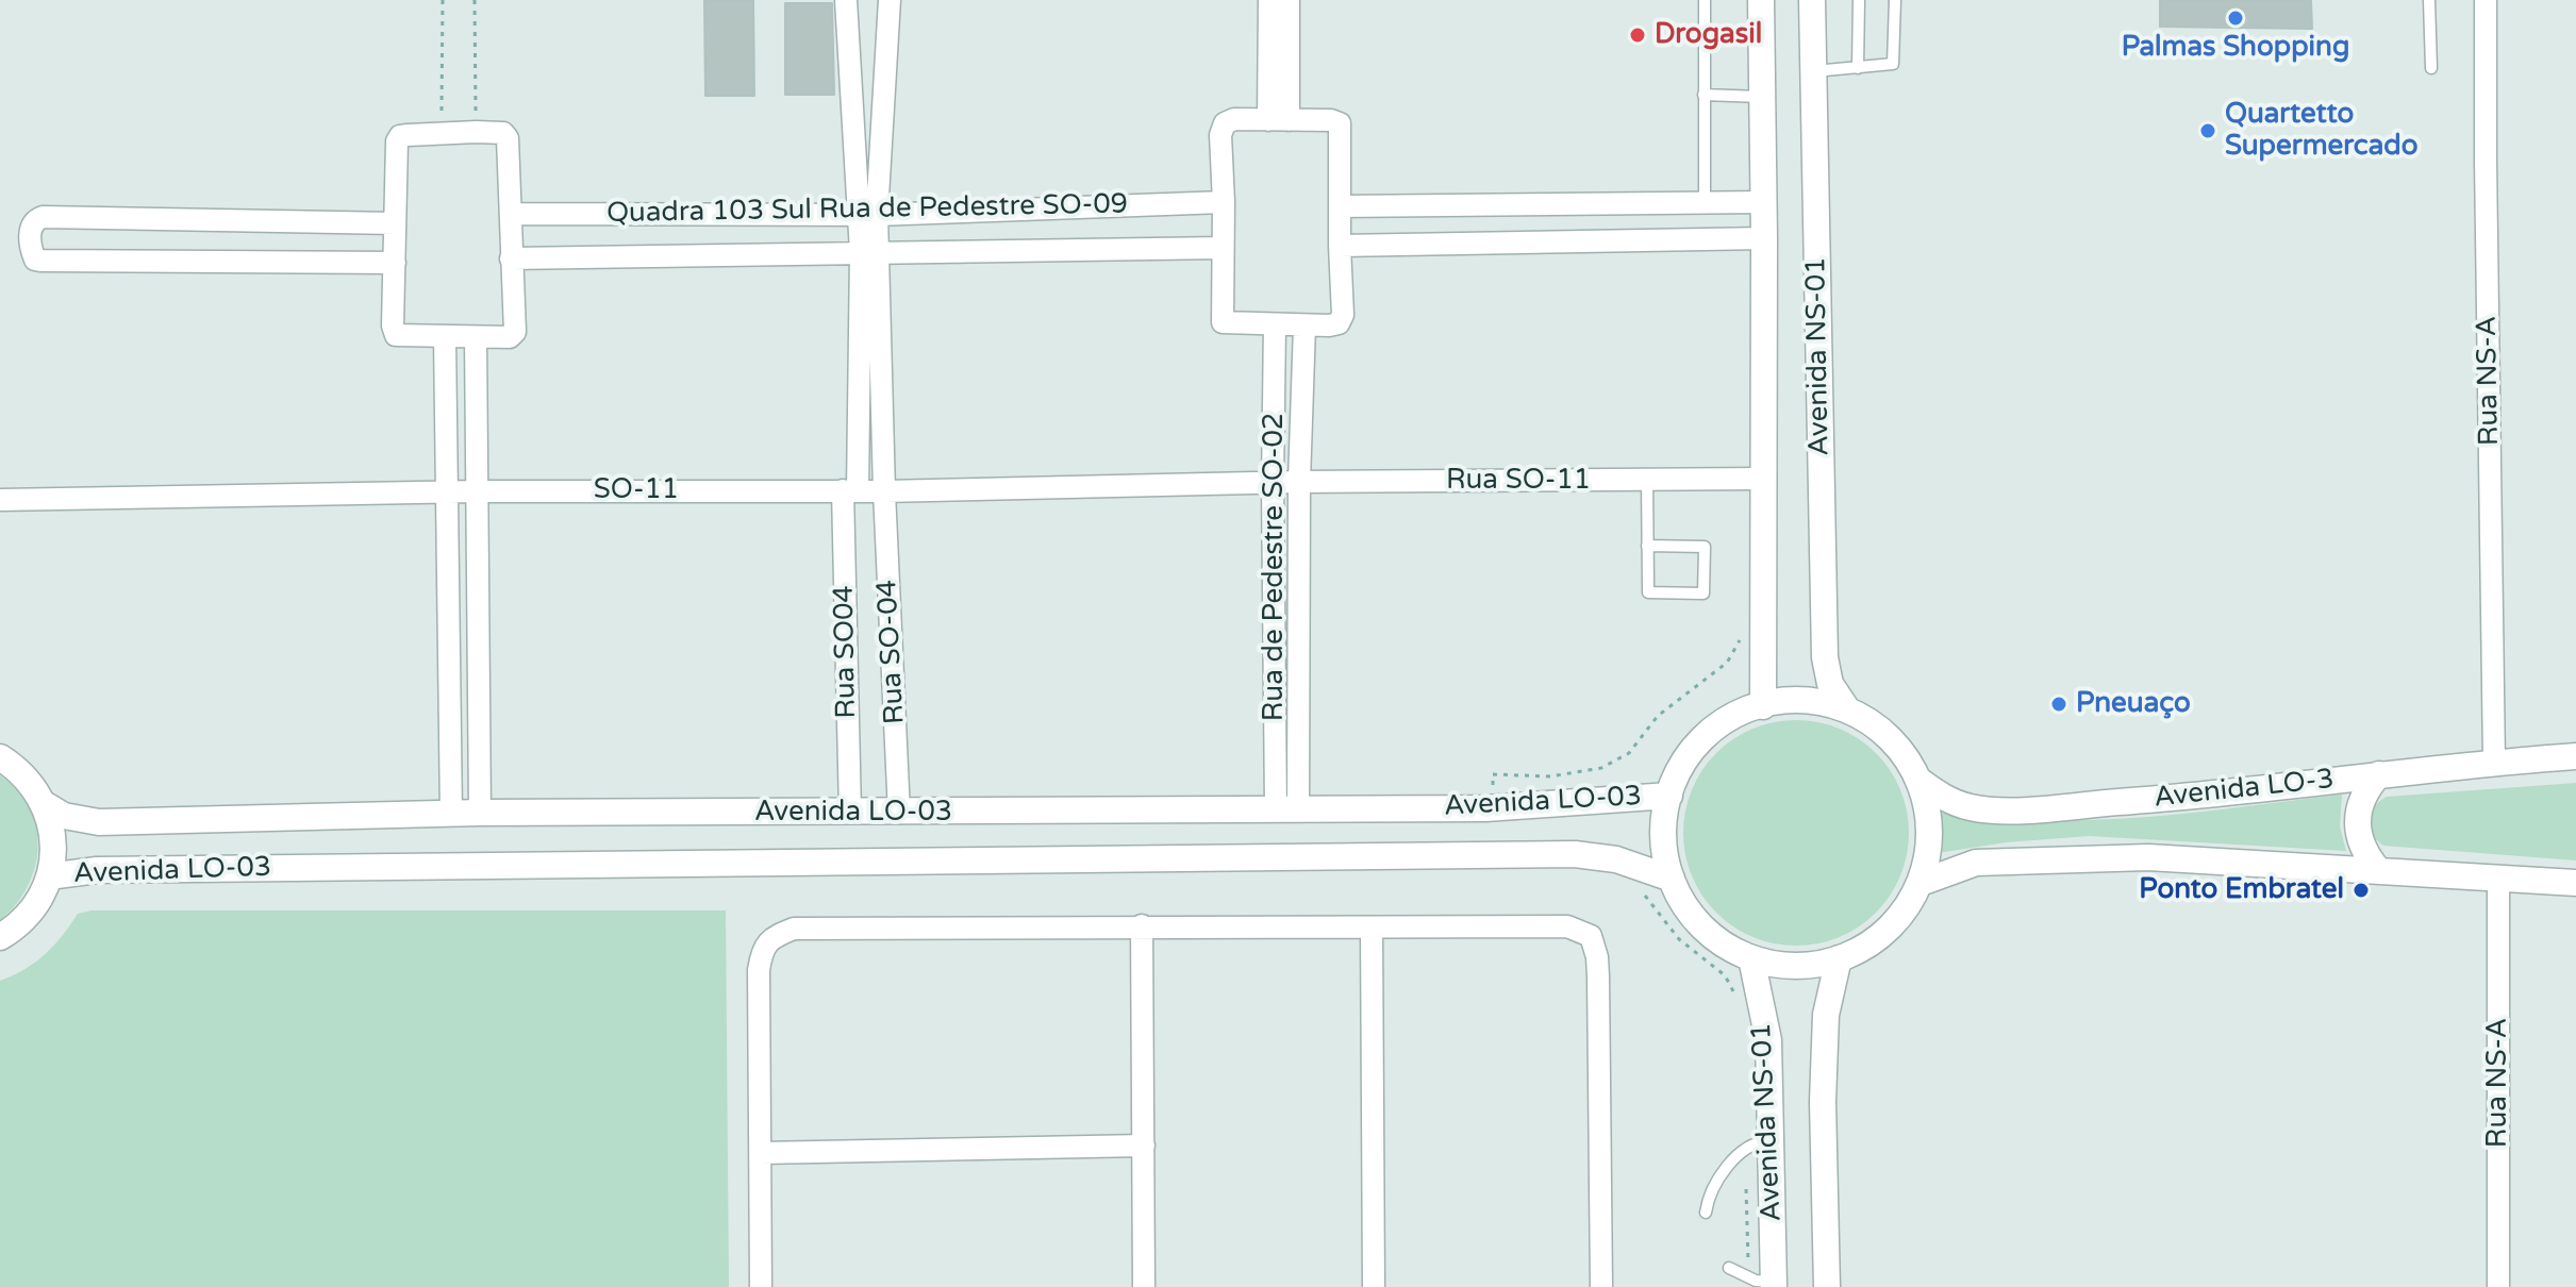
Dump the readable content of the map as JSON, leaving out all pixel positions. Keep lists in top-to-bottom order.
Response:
{
  "streets": {
    "street": [
      "Quadra 103 Sul Rua de Pedestre SO-09",
      "Avenida NS-01",
      "Rua NS-A",
      "Rua SO-11",
      "SO-11",
      "Rua de Pedestre SO-02",
      "Rua SO04",
      "Rua SO-04",
      "Avenida LO-3",
      "Avenida LO-03"
    ]
  },
  "crossings": [
    ["Quadra 103 Sul Rua de Pedestre SO-09", "Rua SO04"],
    ["Quadra 103 Sul Rua de Pedestre SO-09", "Rua SO-04"],
    ["Avenida NS-01", "Rua SO-11"],
    ["Avenida NS-01", "Avenida LO-3"],
    ["Avenida NS-01", "Avenida LO-03"],
    ["Rua NS-A", "Avenida LO-3"],
    ["Rua SO-11", "SO-11"],
    ["Rua SO-11", "Rua de Pedestre SO-02"],
    ["SO-11", "Rua de Pedestre SO-02"],
    ["SO-11", "Rua SO04"],
    ["SO-11", "Rua SO-04"],
    ["Rua de Pedestre SO-02", "Avenida LO-03"],
    ["Rua SO04", "Rua SO-04"],
    ["Rua SO04", "Avenida LO-03"],
    ["Rua SO-04", "Avenida LO-03"],
    ["Avenida LO-3", "Avenida LO-03"]
  ],
  "places": [
    "Palmas Shopping",
    "Drogasil",
    "Quartetto Supermercado",
    "Pneuaço",
    "Ponto Embratel"
  ]
}
